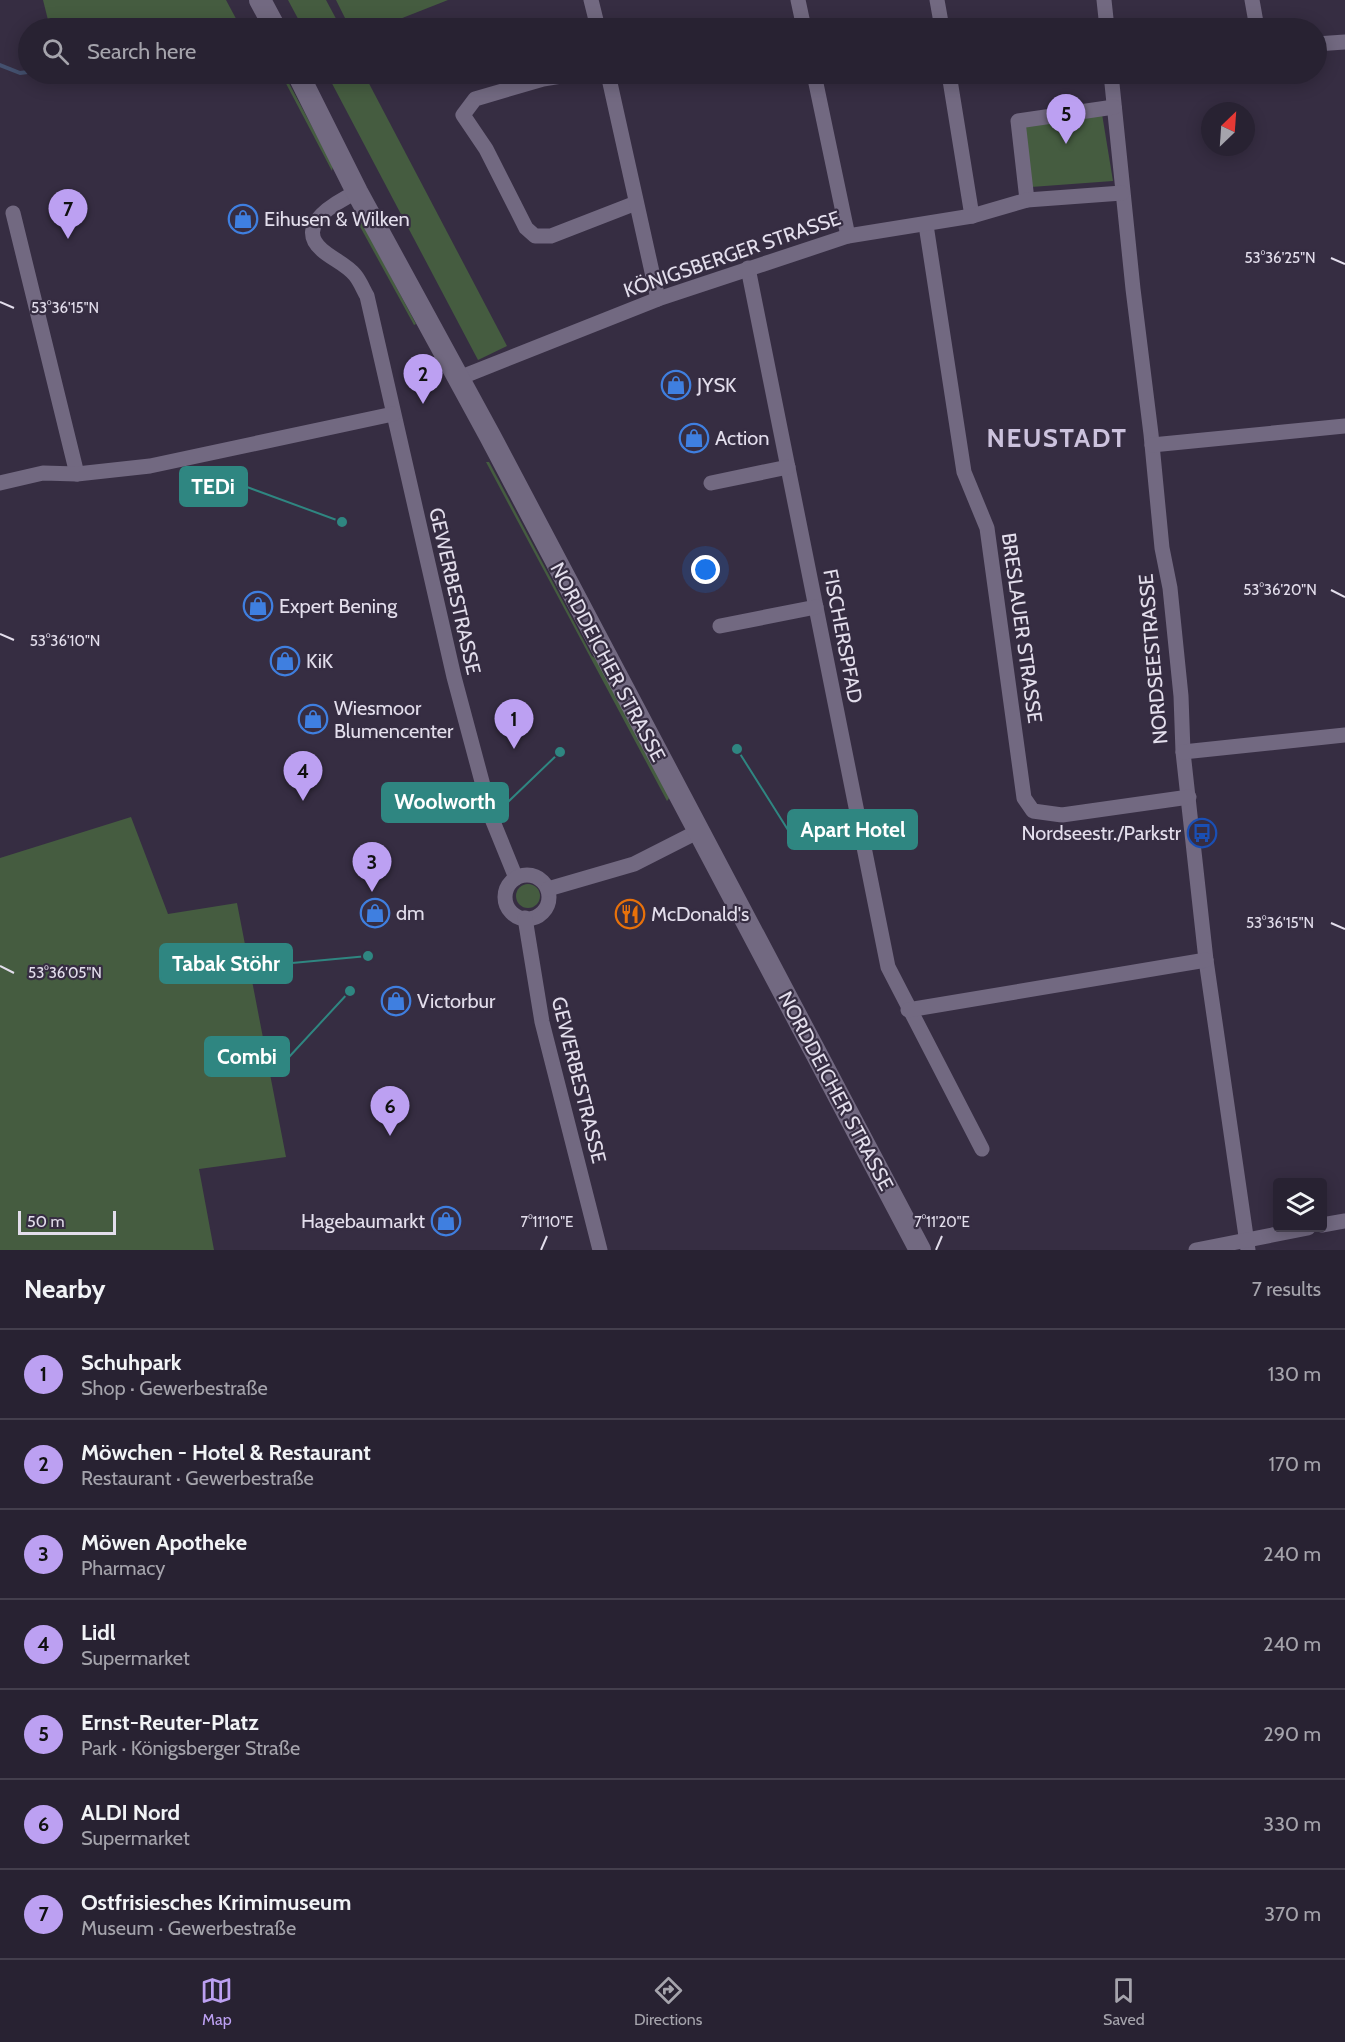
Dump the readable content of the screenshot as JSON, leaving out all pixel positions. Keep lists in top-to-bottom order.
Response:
{
  "streets": {
    "main road": ["NORDDEICHER STRASSE"],
    "street": [
      "KÖNIGSBERGER STRASSE",
      "GEWERBESTRASSE",
      "BRESLAUER STRASSE",
      "FISCHERSPFAD",
      "NORDSEESTRASSE"
    ]
  },
  "crossings": [
    ["KÖNIGSBERGER STRASSE", "BRESLAUER STRASSE"],
    ["KÖNIGSBERGER STRASSE", "FISCHERSPFAD"],
    ["KÖNIGSBERGER STRASSE", "NORDSEESTRASSE"],
    ["KÖNIGSBERGER STRASSE", "NORDDEICHER STRASSE"],
    ["GEWERBESTRASSE", "NORDDEICHER STRASSE"],
    ["BRESLAUER STRASSE", "NORDSEESTRASSE"]
  ],
  "districts": ["NEUSTADT"],
  "places": {
    "shop": [
      "Eihusen & Wilken",
      "JYSK",
      "Action",
      "Expert Bening",
      "KiK",
      "Wiesmoor Blumencenter",
      "dm",
      "Victorbur",
      "Hagebaumarkt"
    ],
    "other": [
      "TEDi",
      "Apart Hotel",
      "Woolworth",
      "Tabak Stöhr",
      "Combi"
    ],
    "bus stop": ["Nordseestr./Parkstr"],
    "restaurant": ["McDonald's"]
  },
  "scale_bar": "50 m",
  "north": "top right",
  "page": {
    "search": "Search here",
    "pins": [
      "5",
      "7",
      "2",
      "1",
      "4",
      "3",
      "6"
    ],
    "scale": "50 m",
    "heading": ["Nearby", "7 results"],
    "list": [
      {
        "mark": "1",
        "name": "Schuhpark",
        "note": "Shop · Gewerbestraße",
        "value": "130 m"
      },
      {
        "mark": "2",
        "name": "Möwchen - Hotel & Restaurant",
        "note": "Restaurant · Gewerbestraße",
        "value": "170 m"
      },
      {
        "mark": "3",
        "name": "Möwen Apotheke",
        "note": "Pharmacy",
        "value": "240 m"
      },
      {
        "mark": "4",
        "name": "Lidl",
        "note": "Supermarket",
        "value": "240 m"
      },
      {
        "mark": "5",
        "name": "Ernst-Reuter-Platz",
        "note": "Park · Königsberger Straße",
        "value": "290 m"
      },
      {
        "mark": "6",
        "name": "ALDI Nord",
        "note": "Supermarket",
        "value": "330 m"
      },
      {
        "mark": "7",
        "name": "Ostfrisiesches Krimimuseum",
        "note": "Museum · Gewerbestraße",
        "value": "370 m"
      }
    ],
    "nav": ["Map", "Directions", "Saved"]
  },
  "coordinates": [
    "53°36'25\"N",
    "53°36'15\"N",
    "53°36'20\"N",
    "53°36'10\"N",
    "53°36'05\"N",
    "7°11'10\"E",
    "7°11'20\"E"
  ]
}
